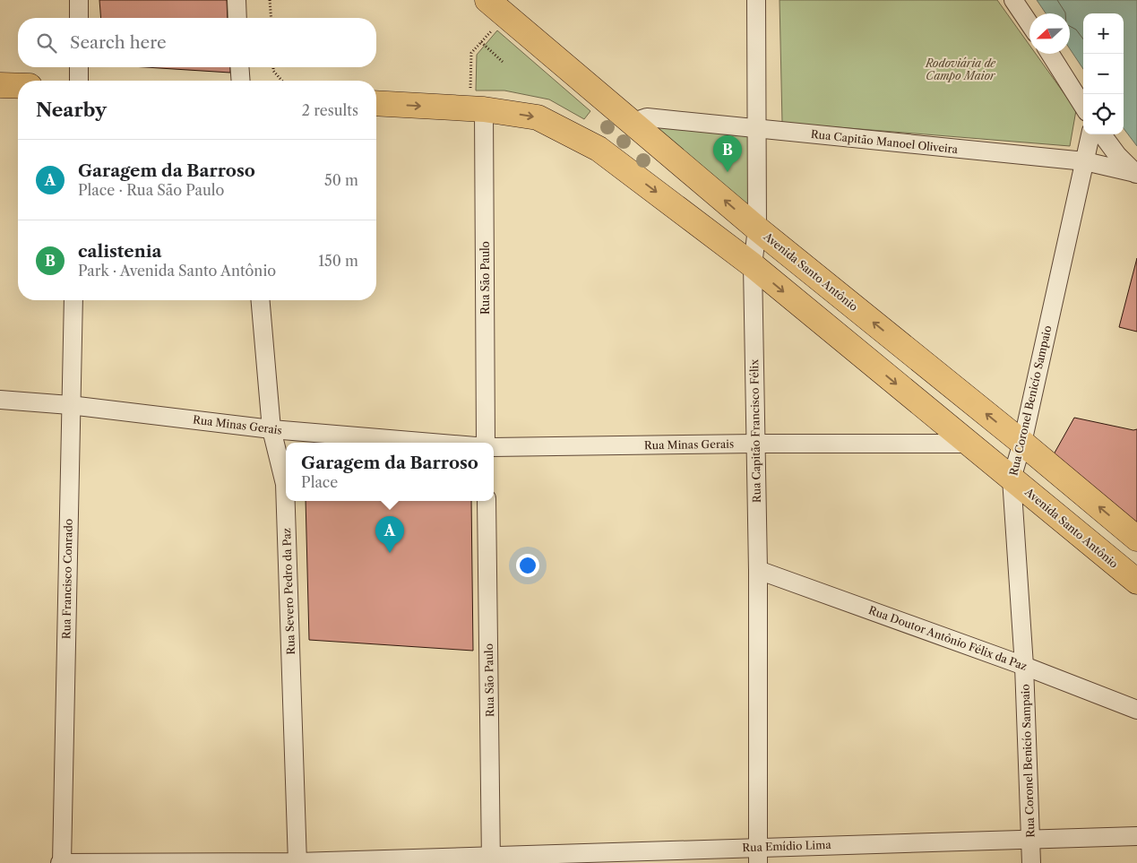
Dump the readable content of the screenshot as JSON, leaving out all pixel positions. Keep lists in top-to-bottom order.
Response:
{
  "streets": {
    "main road": ["Avenida Santo Antônio"],
    "street": [
      "Rua Capitão Manoel Oliveira",
      "Rua São Paulo",
      "Rua Coronel Benicío Sampaio",
      "Rua Minas Gerais",
      "Rua Capitão Francisco Félix",
      "Rua Francisco Conrado",
      "Rua Severo Pedro da Paz",
      "Rua Doutor Antônio Félix da Paz",
      "Rua Emídio Lima"
    ]
  },
  "crossings": [
    ["Rua Capitão Manoel Oliveira", "Avenida Santo Antônio"],
    ["Rua Capitão Manoel Oliveira", "Rua Coronel Benicío Sampaio"],
    ["Rua Capitão Manoel Oliveira", "Rua Capitão Francisco Félix"],
    ["Avenida Santo Antônio", "Rua São Paulo"],
    ["Avenida Santo Antônio", "Rua Coronel Benicío Sampaio"],
    ["Avenida Santo Antônio", "Rua Minas Gerais"],
    ["Avenida Santo Antônio", "Rua Capitão Francisco Félix"],
    ["Rua São Paulo", "Rua Emídio Lima"],
    ["Rua Coronel Benicío Sampaio", "Rua Doutor Antônio Félix da Paz"],
    ["Rua Minas Gerais", "Rua Capitão Francisco Félix"],
    ["Rua Minas Gerais", "Rua Francisco Conrado"],
    ["Rua Minas Gerais", "Rua Severo Pedro da Paz"],
    ["Rua Capitão Francisco Félix", "Rua Doutor Antônio Félix da Paz"],
    ["Rua Capitão Francisco Félix", "Rua Emídio Lima"],
    ["Rua Francisco Conrado", "Rua Emídio Lima"],
    ["Rua Severo Pedro da Paz", "Rua Emídio Lima"]
  ],
  "parks": ["Rodoviária de Campo Maior"],
  "north": "left",
  "page": {
    "map_buttons": ["+", "−"],
    "search": "Search here",
    "heading": ["Nearby", "2 results"],
    "pins": ["B", "A"],
    "list": [
      {
        "mark": "A",
        "name": "Garagem da Barroso",
        "note": "Place · Rua São Paulo",
        "value": "50 m"
      },
      {
        "mark": "B",
        "name": "calistenia",
        "note": "Park · Avenida Santo Antônio",
        "value": "150 m"
      }
    ],
    "popup": ["Garagem da Barroso", "Place"]
  }
}
